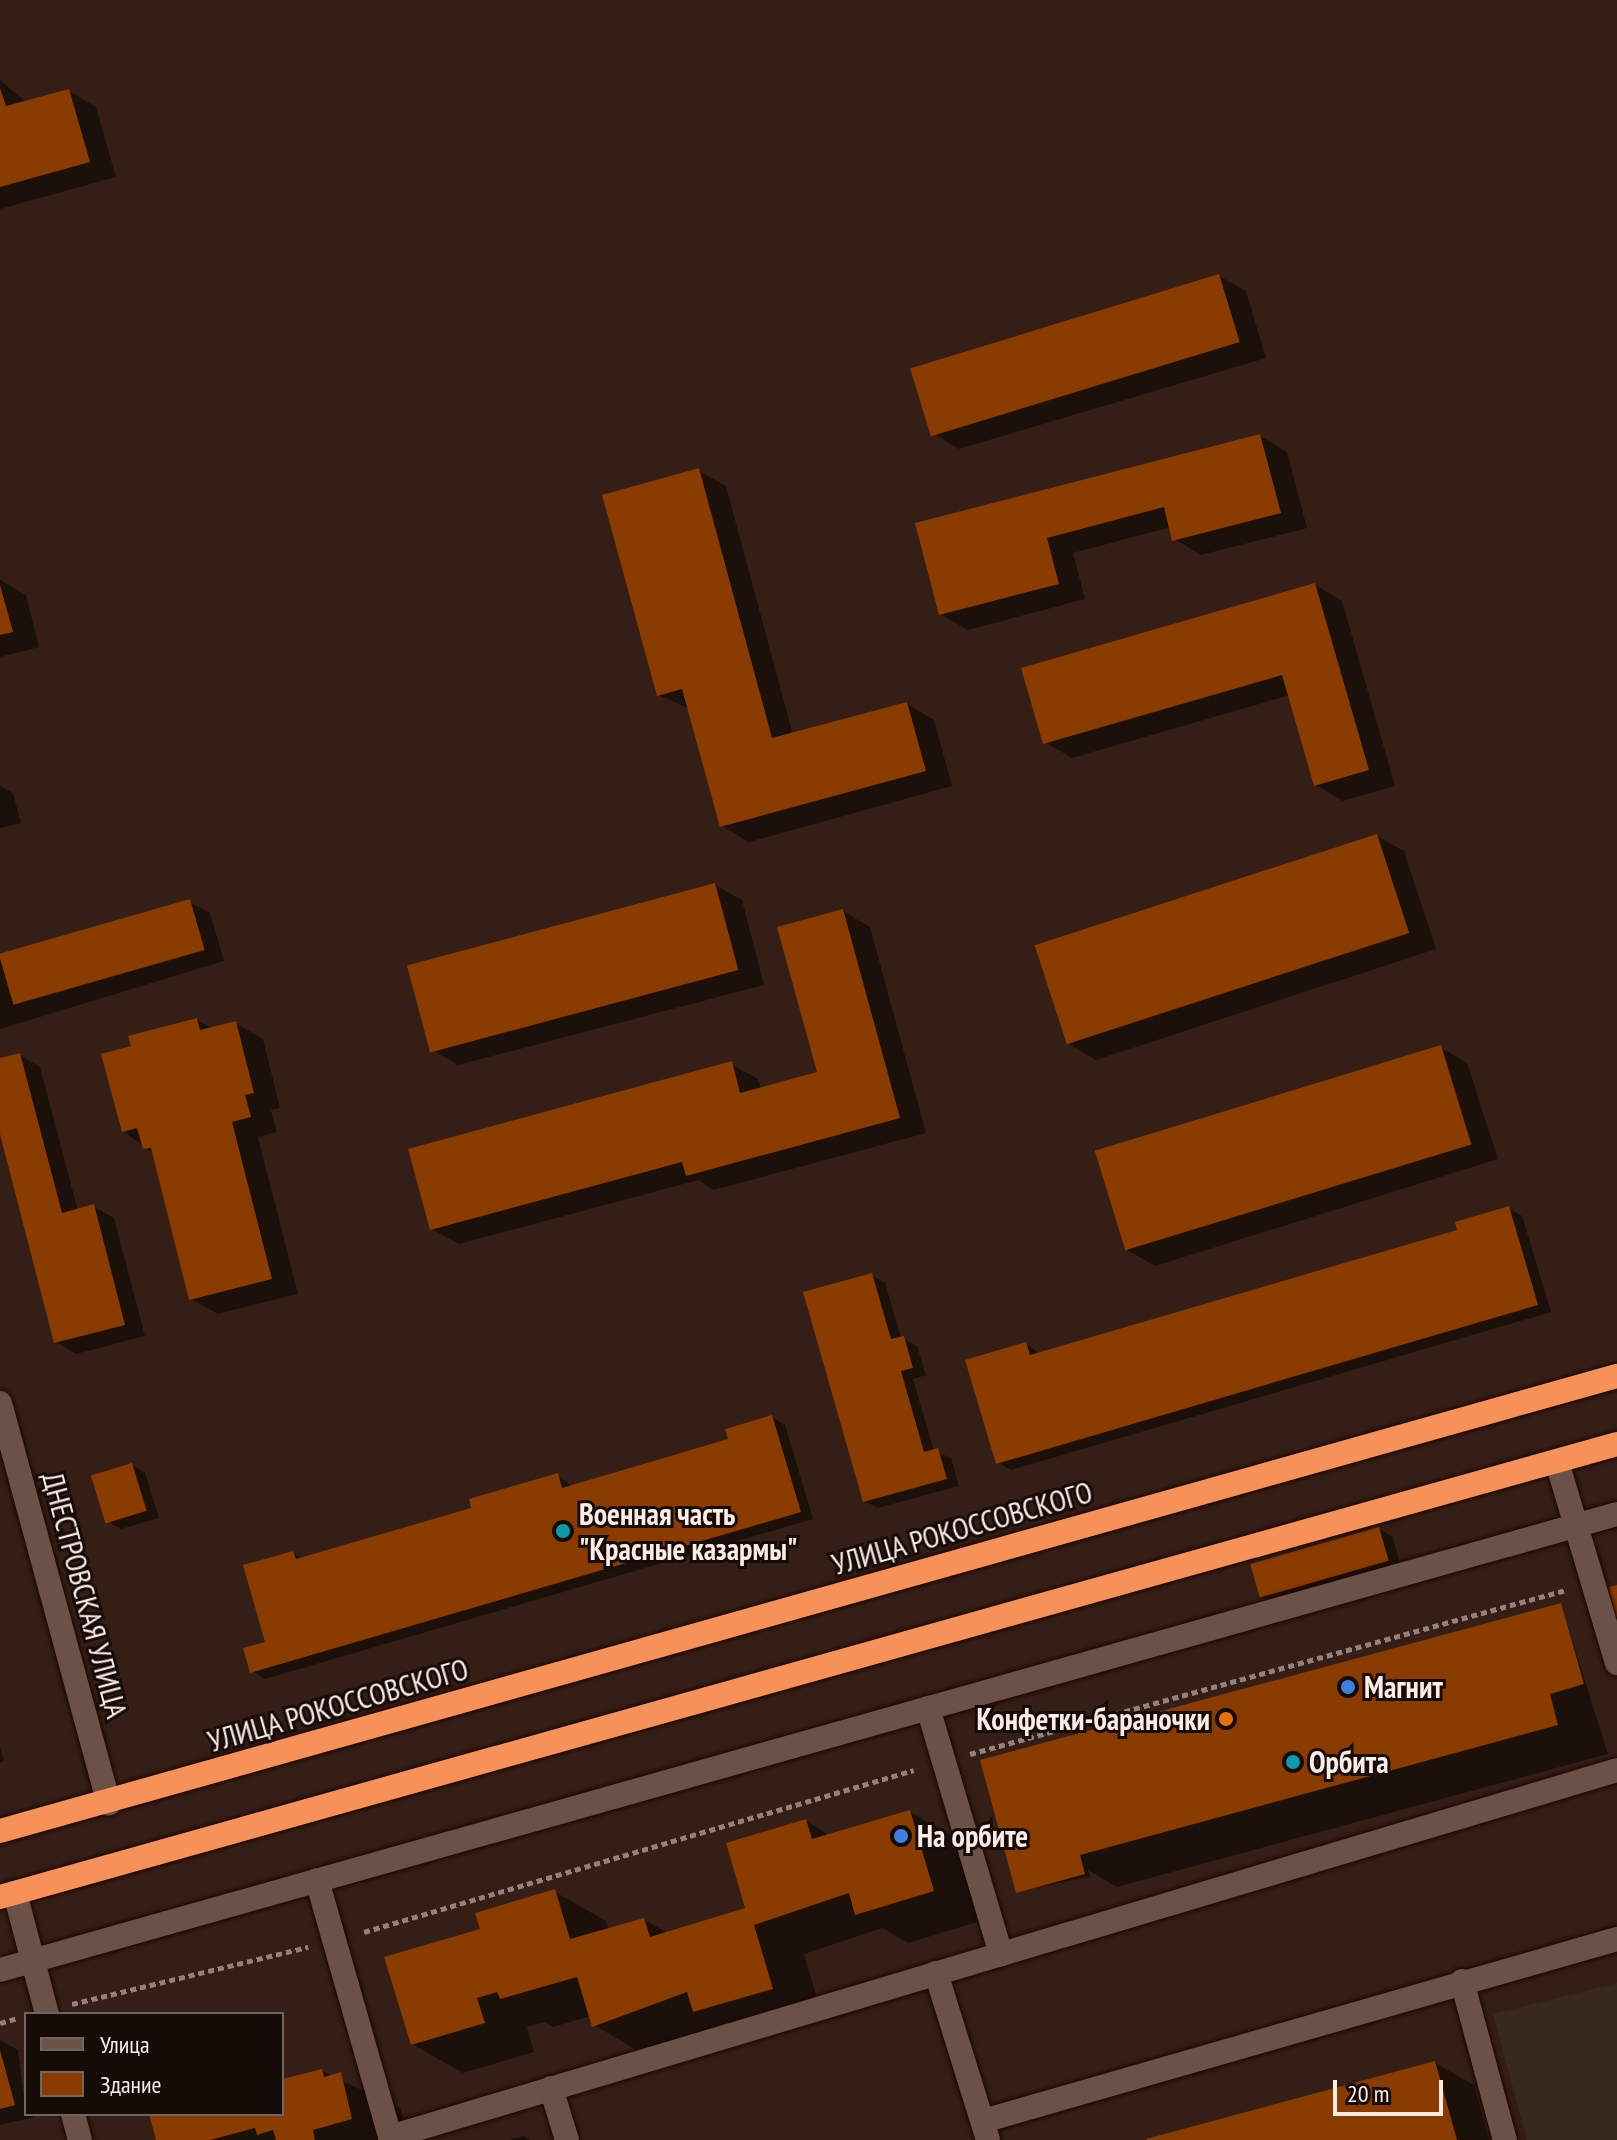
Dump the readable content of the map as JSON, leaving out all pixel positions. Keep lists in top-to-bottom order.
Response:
{
  "streets": {
    "highway": ["УЛИЦА РОКОССОВСКОГО"],
    "street": ["ДНЕСТРОВСКАЯ УЛИЦА"]
  },
  "crossings": [
    ["УЛИЦА РОКОССОВСКОГО", "ДНЕСТРОВСКАЯ УЛИЦА"]
  ],
  "places": [
    "Военная часть \"Красные казармы\"",
    "Магнит",
    "Конфетки-бараночки",
    "Орбита",
    "На орбите"
  ],
  "legend": ["Улица", "Здание"],
  "scale_bar": "20 m"
}
